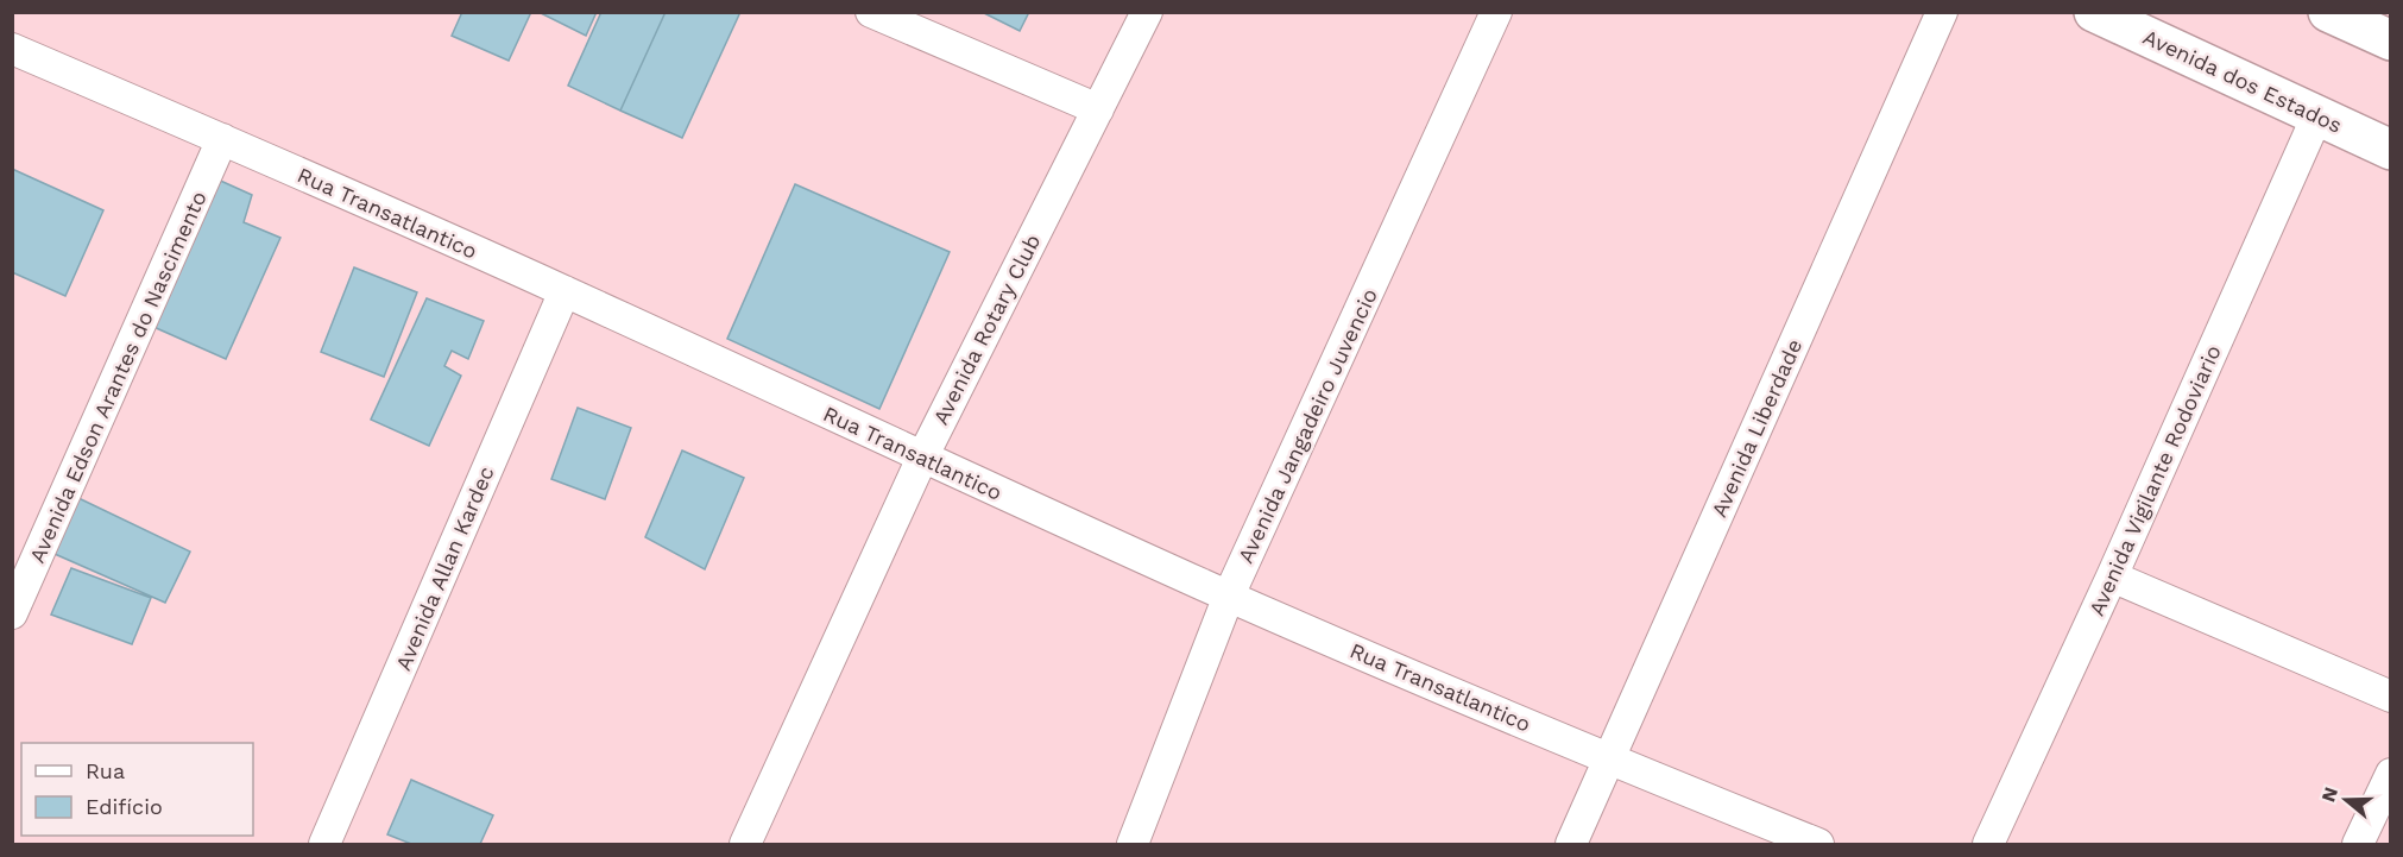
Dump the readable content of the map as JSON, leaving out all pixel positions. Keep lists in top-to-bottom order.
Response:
{
  "streets": {
    "main road": ["Avenida dos Estados"],
    "street": [
      "Rua Transatlantico",
      "Avenida Rotary Club",
      "Avenida Edson Arantes do Nascimento",
      "Avenida Jangadeiro Juvencio",
      "Avenida Liberdade",
      "Avenida Vigilante Rodoviario",
      "Avenida Allan Kardec"
    ]
  },
  "crossings": [
    ["Avenida dos Estados", "Avenida Vigilante Rodoviario"],
    ["Rua Transatlantico", "Avenida Rotary Club"],
    ["Rua Transatlantico", "Avenida Edson Arantes do Nascimento"],
    ["Rua Transatlantico", "Avenida Jangadeiro Juvencio"],
    ["Rua Transatlantico", "Avenida Liberdade"],
    ["Rua Transatlantico", "Avenida Allan Kardec"]
  ],
  "legend": ["Rua", "Edifício"],
  "north": "left"
}
